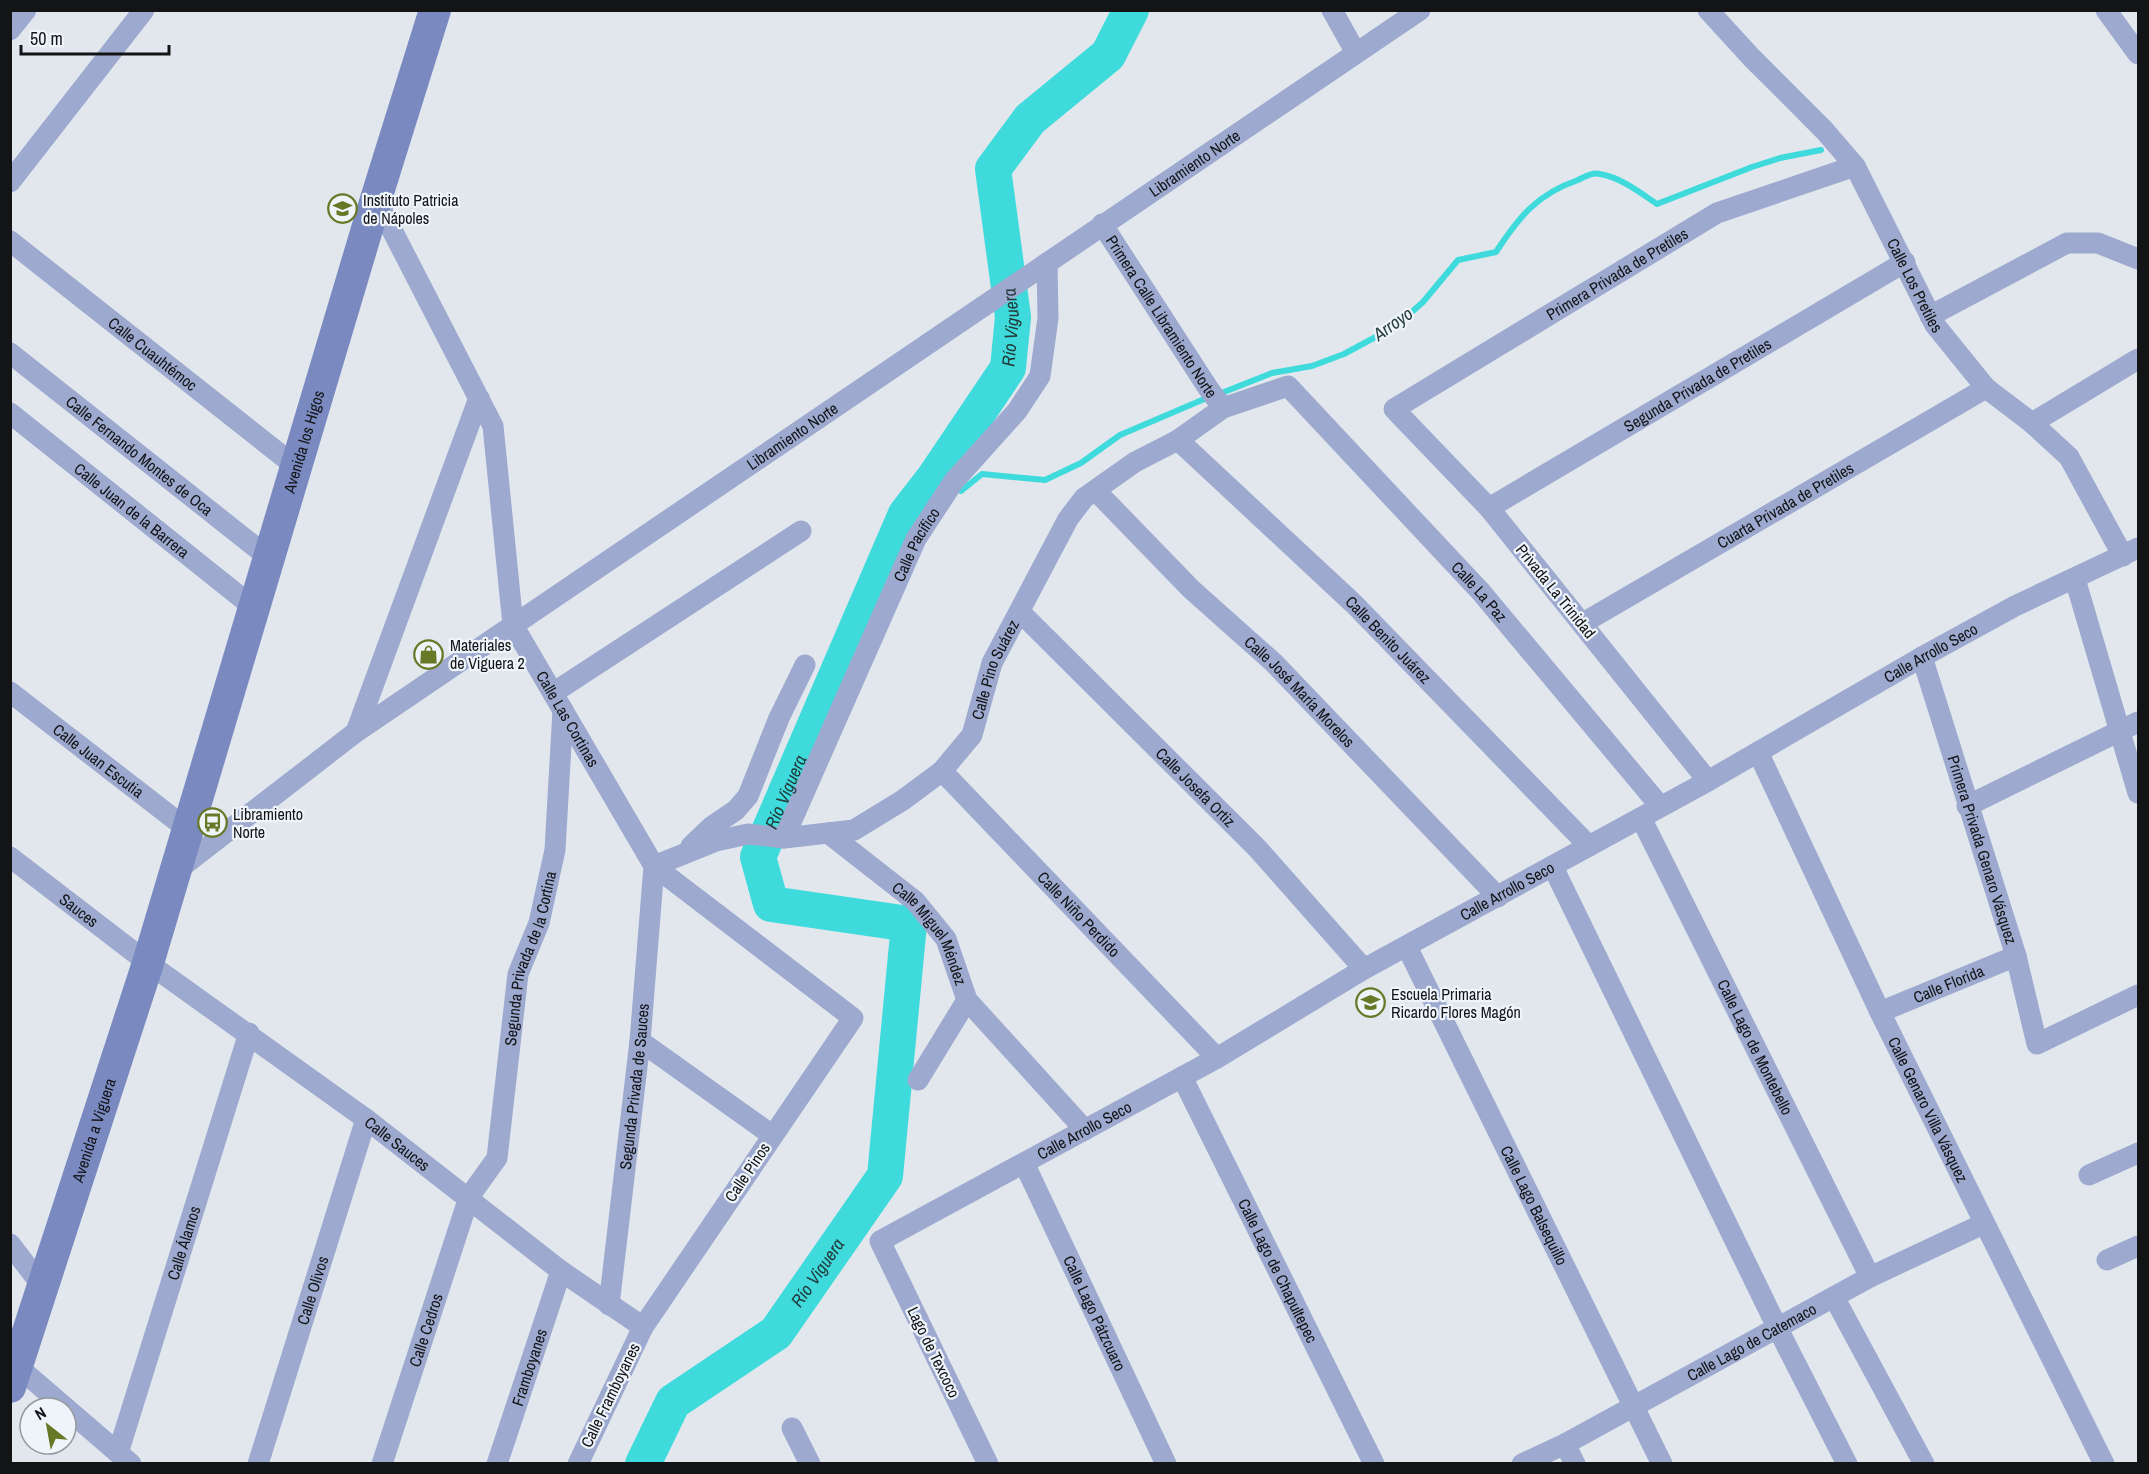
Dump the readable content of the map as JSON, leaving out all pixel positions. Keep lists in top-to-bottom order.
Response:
{
  "streets": {
    "street": [
      "Libramiento Norte",
      "Primera Privada de Pretiles",
      "Calle Los Pretiles",
      "Primera Calle Libramiento Norte",
      "Calle Cuauhtémoc",
      "Segunda Privada de Pretiles",
      "Avenida los Higos",
      "Calle Fernando Montes de Oca",
      "Cuarta Privada de Pretiles",
      "Calle Juan de la Barrera",
      "Calle Pacífico",
      "Privada La Trinidad",
      "Calle La Paz",
      "Calle Benito Juárez",
      "Calle Arrollo Seco",
      "Calle Pino Suárez",
      "Calle José María Morelos",
      "Calle Las Cortinas",
      "Calle Juan Escutia",
      "Calle Josefa Ortiz",
      "Primera Privada Genaro Vásquez",
      "Sauces",
      "Calle Niño Perdido",
      "Calle Miguel Méndez",
      "Segunda Privada de la Cortina",
      "Calle Florida",
      "Calle Lago de Montebello",
      "Segunda Privada de Sauces",
      "Calle Genaro Villa Vásquez",
      "Avenida a Viguera",
      "Calle Sauces",
      "Calle Pinos",
      "Calle Lago Balsequillo",
      "Calle Álamos",
      "Calle Lago de Chapultepec",
      "Calle Olivos",
      "Calle Lago Pátzcuaro",
      "Calle Cedros",
      "Calle Lago de Catemaco",
      "Lago de Texcoco",
      "Framboyanes",
      "Calle Framboyanes"
    ]
  },
  "crossings": [
    ["Libramiento Norte", "Primera Calle Libramiento Norte"],
    ["Libramiento Norte", "Avenida los Higos"],
    ["Libramiento Norte", "Calle Pacífico"],
    ["Libramiento Norte", "Calle Las Cortinas"],
    ["Libramiento Norte", "Avenida a Viguera"],
    ["Primera Privada de Pretiles", "Calle Los Pretiles"],
    ["Primera Privada de Pretiles", "Privada La Trinidad"],
    ["Calle Los Pretiles", "Segunda Privada de Pretiles"],
    ["Calle Los Pretiles", "Cuarta Privada de Pretiles"],
    ["Calle Los Pretiles", "Calle Arrollo Seco"],
    ["Primera Calle Libramiento Norte", "Calle Pino Suárez"],
    ["Calle Cuauhtémoc", "Avenida los Higos"],
    ["Segunda Privada de Pretiles", "Privada La Trinidad"],
    ["Avenida los Higos", "Calle Fernando Montes de Oca"],
    ["Avenida los Higos", "Calle Juan de la Barrera"],
    ["Avenida los Higos", "Calle Las Cortinas"],
    ["Avenida los Higos", "Calle Juan Escutia"],
    ["Avenida los Higos", "Avenida a Viguera"],
    ["Cuarta Privada de Pretiles", "Privada La Trinidad"],
    ["Calle Pacífico", "Calle Pino Suárez"],
    ["Privada La Trinidad", "Calle Arrollo Seco"],
    ["Calle La Paz", "Calle Arrollo Seco"],
    ["Calle La Paz", "Calle Pino Suárez"],
    ["Calle Benito Juárez", "Calle Arrollo Seco"],
    ["Calle Benito Juárez", "Calle Pino Suárez"],
    ["Calle Arrollo Seco", "Calle José María Morelos"],
    ["Calle Arrollo Seco", "Calle Josefa Ortiz"],
    ["Calle Arrollo Seco", "Primera Privada Genaro Vásquez"],
    ["Calle Arrollo Seco", "Calle Niño Perdido"],
    ["Calle Arrollo Seco", "Calle Miguel Méndez"],
    ["Calle Arrollo Seco", "Calle Lago de Montebello"],
    ["Calle Arrollo Seco", "Calle Genaro Villa Vásquez"],
    ["Calle Arrollo Seco", "Calle Lago Balsequillo"],
    ["Calle Arrollo Seco", "Calle Lago de Chapultepec"],
    ["Calle Arrollo Seco", "Calle Lago Pátzcuaro"],
    ["Calle Arrollo Seco", "Lago de Texcoco"],
    ["Calle Pino Suárez", "Calle José María Morelos"],
    ["Calle Pino Suárez", "Calle Las Cortinas"],
    ["Calle Pino Suárez", "Calle Josefa Ortiz"],
    ["Calle Pino Suárez", "Calle Niño Perdido"],
    ["Calle Pino Suárez", "Calle Miguel Méndez"],
    ["Calle Pino Suárez", "Segunda Privada de Sauces"],
    ["Calle Las Cortinas", "Segunda Privada de la Cortina"],
    ["Calle Las Cortinas", "Segunda Privada de Sauces"],
    ["Calle Las Cortinas", "Calle Pinos"],
    ["Primera Privada Genaro Vásquez", "Calle Florida"],
    ["Sauces", "Avenida a Viguera"],
    ["Sauces", "Calle Sauces"],
    ["Segunda Privada de la Cortina", "Calle Sauces"],
    ["Segunda Privada de la Cortina", "Calle Cedros"],
    ["Calle Florida", "Calle Genaro Villa Vásquez"],
    ["Calle Lago de Montebello", "Calle Lago de Catemaco"],
    ["Segunda Privada de Sauces", "Calle Sauces"],
    ["Calle Genaro Villa Vásquez", "Calle Lago de Catemaco"],
    ["Avenida a Viguera", "Calle Sauces"],
    ["Calle Sauces", "Calle Pinos"],
    ["Calle Sauces", "Calle Álamos"],
    ["Calle Sauces", "Calle Olivos"],
    ["Calle Sauces", "Calle Cedros"],
    ["Calle Sauces", "Framboyanes"],
    ["Calle Sauces", "Calle Framboyanes"],
    ["Calle Pinos", "Calle Framboyanes"],
    ["Calle Lago Balsequillo", "Calle Lago de Catemaco"]
  ],
  "water": ["Arroyo", "Río Viguera"],
  "places": {
    "school or university": ["Instituto Patricia de Nápoles", "Escuela Primaria Ricardo Flores Magón"],
    "shop": ["Materiales de Viguera 2"],
    "bus stop": ["Libramiento Norte"]
  },
  "scale_bar": "50 m",
  "north": "top left"
}
